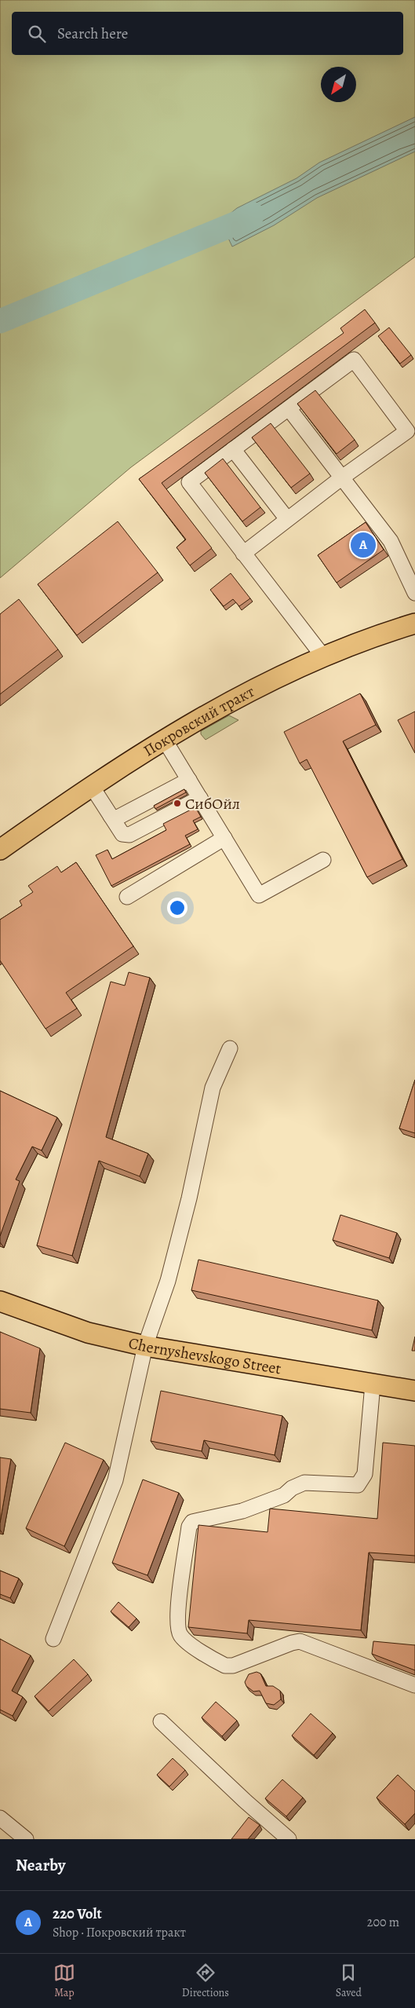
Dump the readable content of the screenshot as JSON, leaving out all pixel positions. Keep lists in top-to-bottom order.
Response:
{
  "streets": {
    "main road": ["Покровский тракт", "Chernyshevskogo Street"]
  },
  "places": ["СибОйл"],
  "north": "bottom left",
  "page": {
    "search": "Search here",
    "pins": "A",
    "heading": "Nearby",
    "list": [
      {
        "mark": "A",
        "name": "220 Volt",
        "note": "Shop · Покровский тракт",
        "value": "200 m"
      }
    ],
    "nav": ["Map", "Directions", "Saved"]
  }
}
